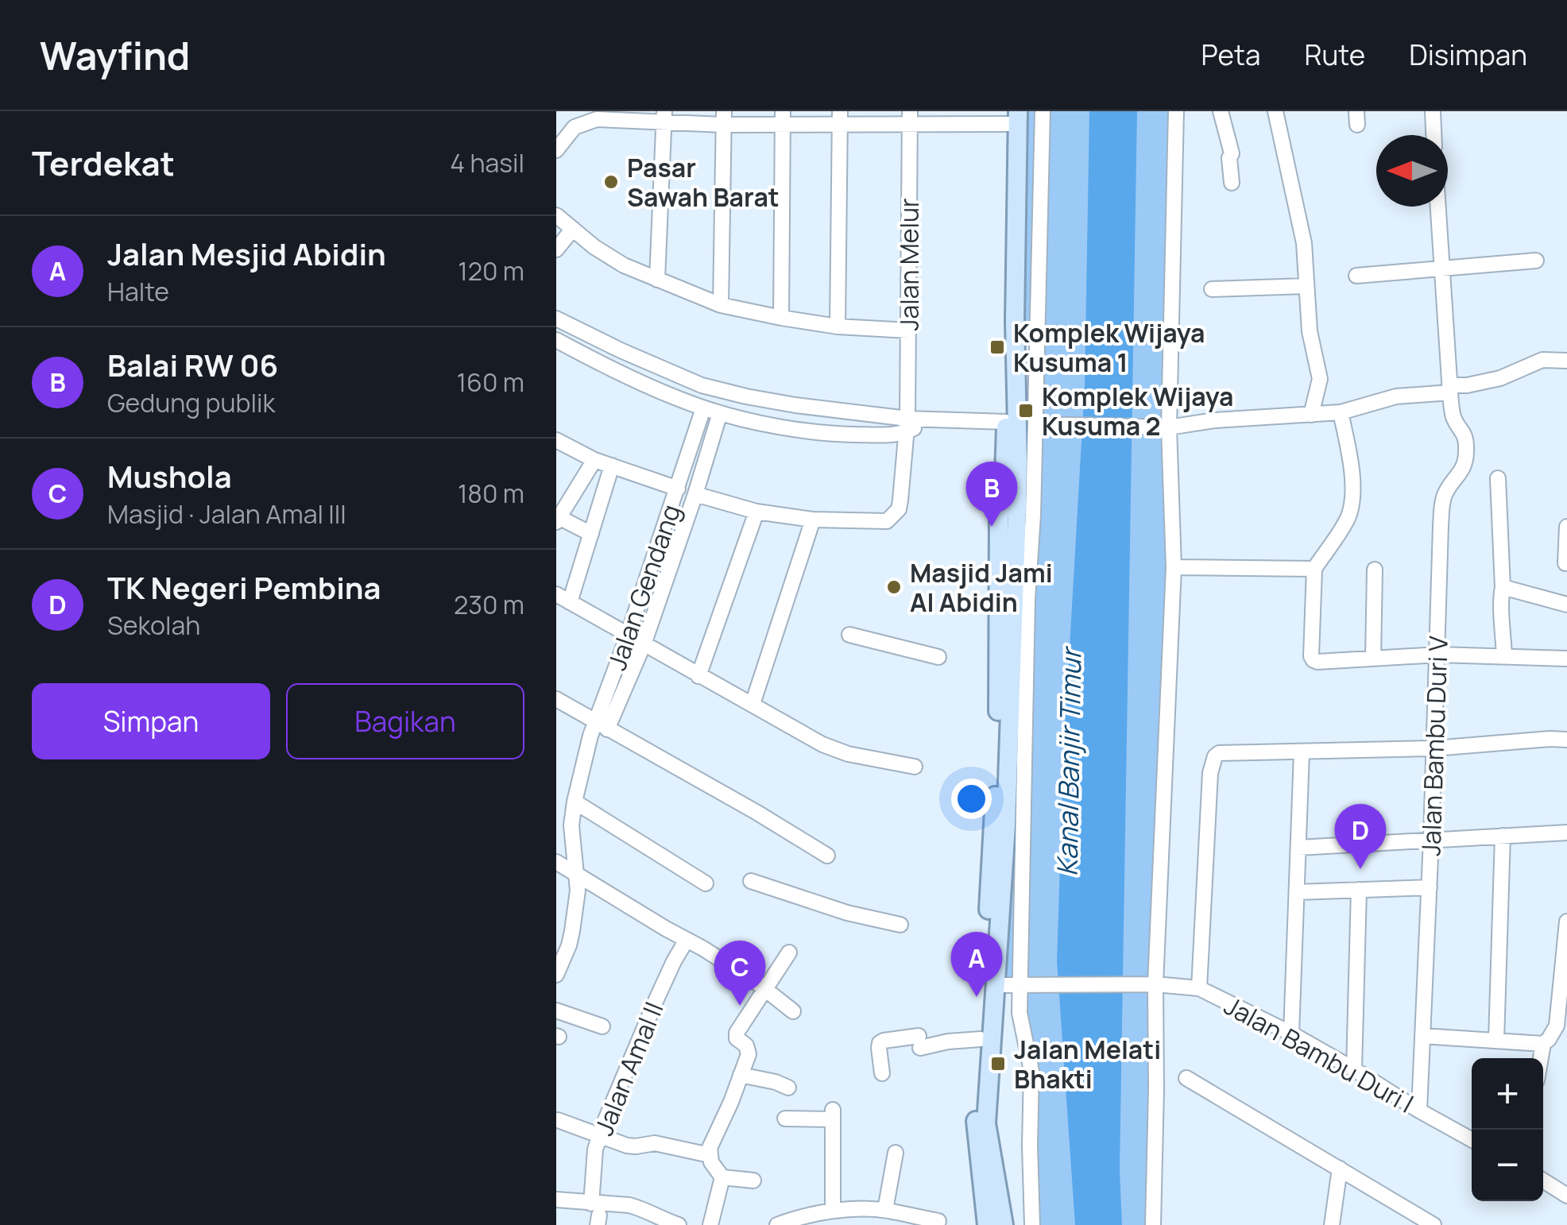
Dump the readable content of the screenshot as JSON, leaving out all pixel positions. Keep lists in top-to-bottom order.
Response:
{
  "streets": {
    "street": [
      "Jalan Melur",
      "Jalan Gendang",
      "Jalan Bambu Duri V",
      "Jalan Bambu Duri I",
      "Jalan Amal II"
    ]
  },
  "crossings": [
    ["Jalan Bambu Duri V", "Jalan Bambu Duri I"]
  ],
  "water": ["Kanal Banjir Timur"],
  "places": {
    "other": ["Pasar Sawah Barat", "Masjid Jami Al Abidin"],
    "transit": ["Komplek Wijaya Kusuma 1", "Komplek Wijaya Kusuma 2", "Jalan Melati Bhakti"]
  },
  "north": "left",
  "page": {
    "header": "Wayfind",
    "nav": ["Peta", "Rute", "Disimpan"],
    "heading": ["Terdekat", "4 hasil"],
    "list": [
      {
        "mark": "A",
        "name": "Jalan Mesjid Abidin",
        "note": "Halte",
        "value": "120 m"
      },
      {
        "mark": "B",
        "name": "Balai RW 06",
        "note": "Gedung publik",
        "value": "160 m"
      },
      {
        "mark": "C",
        "name": "Mushola",
        "note": "Masjid · Jalan Amal III",
        "value": "180 m"
      },
      {
        "mark": "D",
        "name": "TK Negeri Pembina",
        "note": "Sekolah",
        "value": "230 m"
      }
    ],
    "pins": [
      "B",
      "D",
      "A",
      "C"
    ],
    "buttons": ["Simpan", "Bagikan"],
    "map_buttons": ["+", "−"]
  }
}
